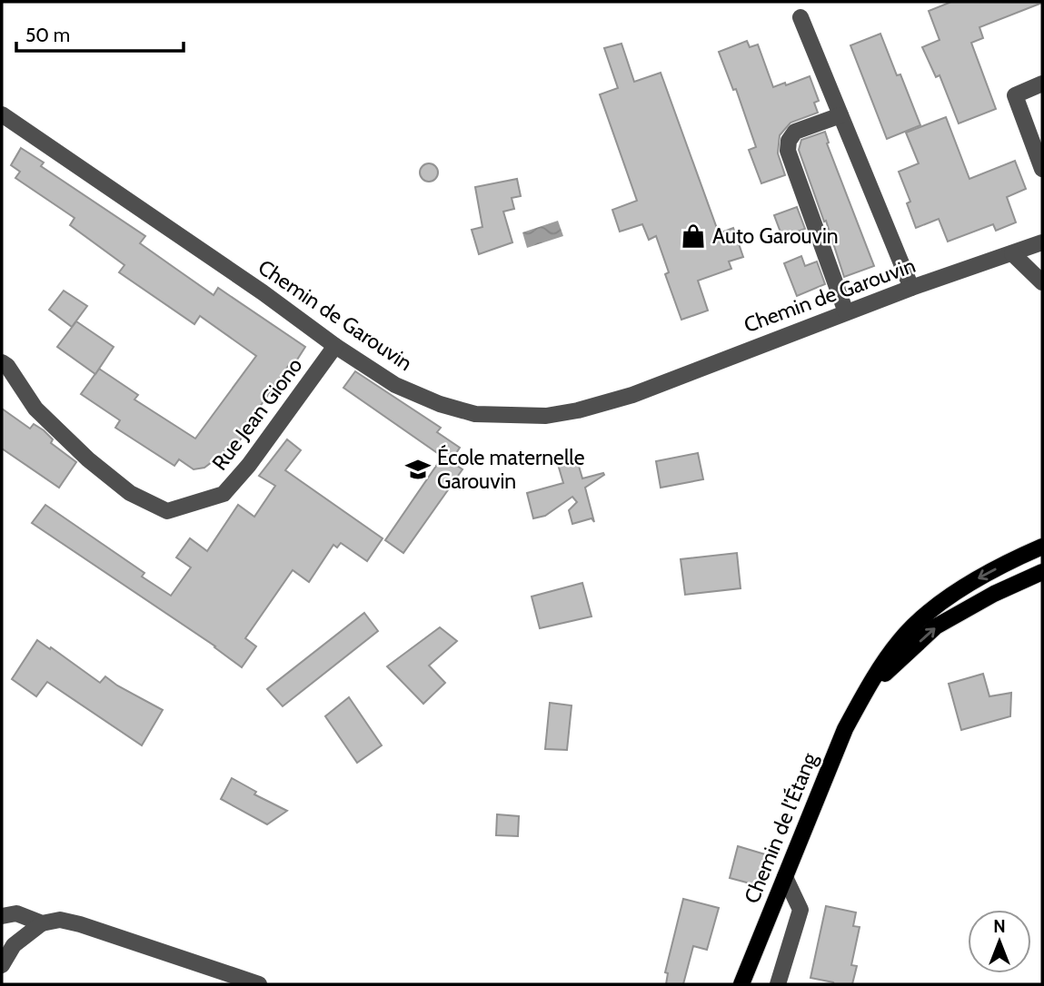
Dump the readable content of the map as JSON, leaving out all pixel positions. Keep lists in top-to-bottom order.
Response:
{
  "streets": {
    "main road": ["Chemin de l’Étang"],
    "street": ["Chemin de Garouvin", "Rue Jean Giono"]
  },
  "crossings": [
    ["Chemin de Garouvin", "Rue Jean Giono"]
  ],
  "places": {
    "shop": ["Auto Garouvin"],
    "school or university": ["École maternelle Garouvin"]
  },
  "scale_bar": "50 m",
  "north": "top"
}
